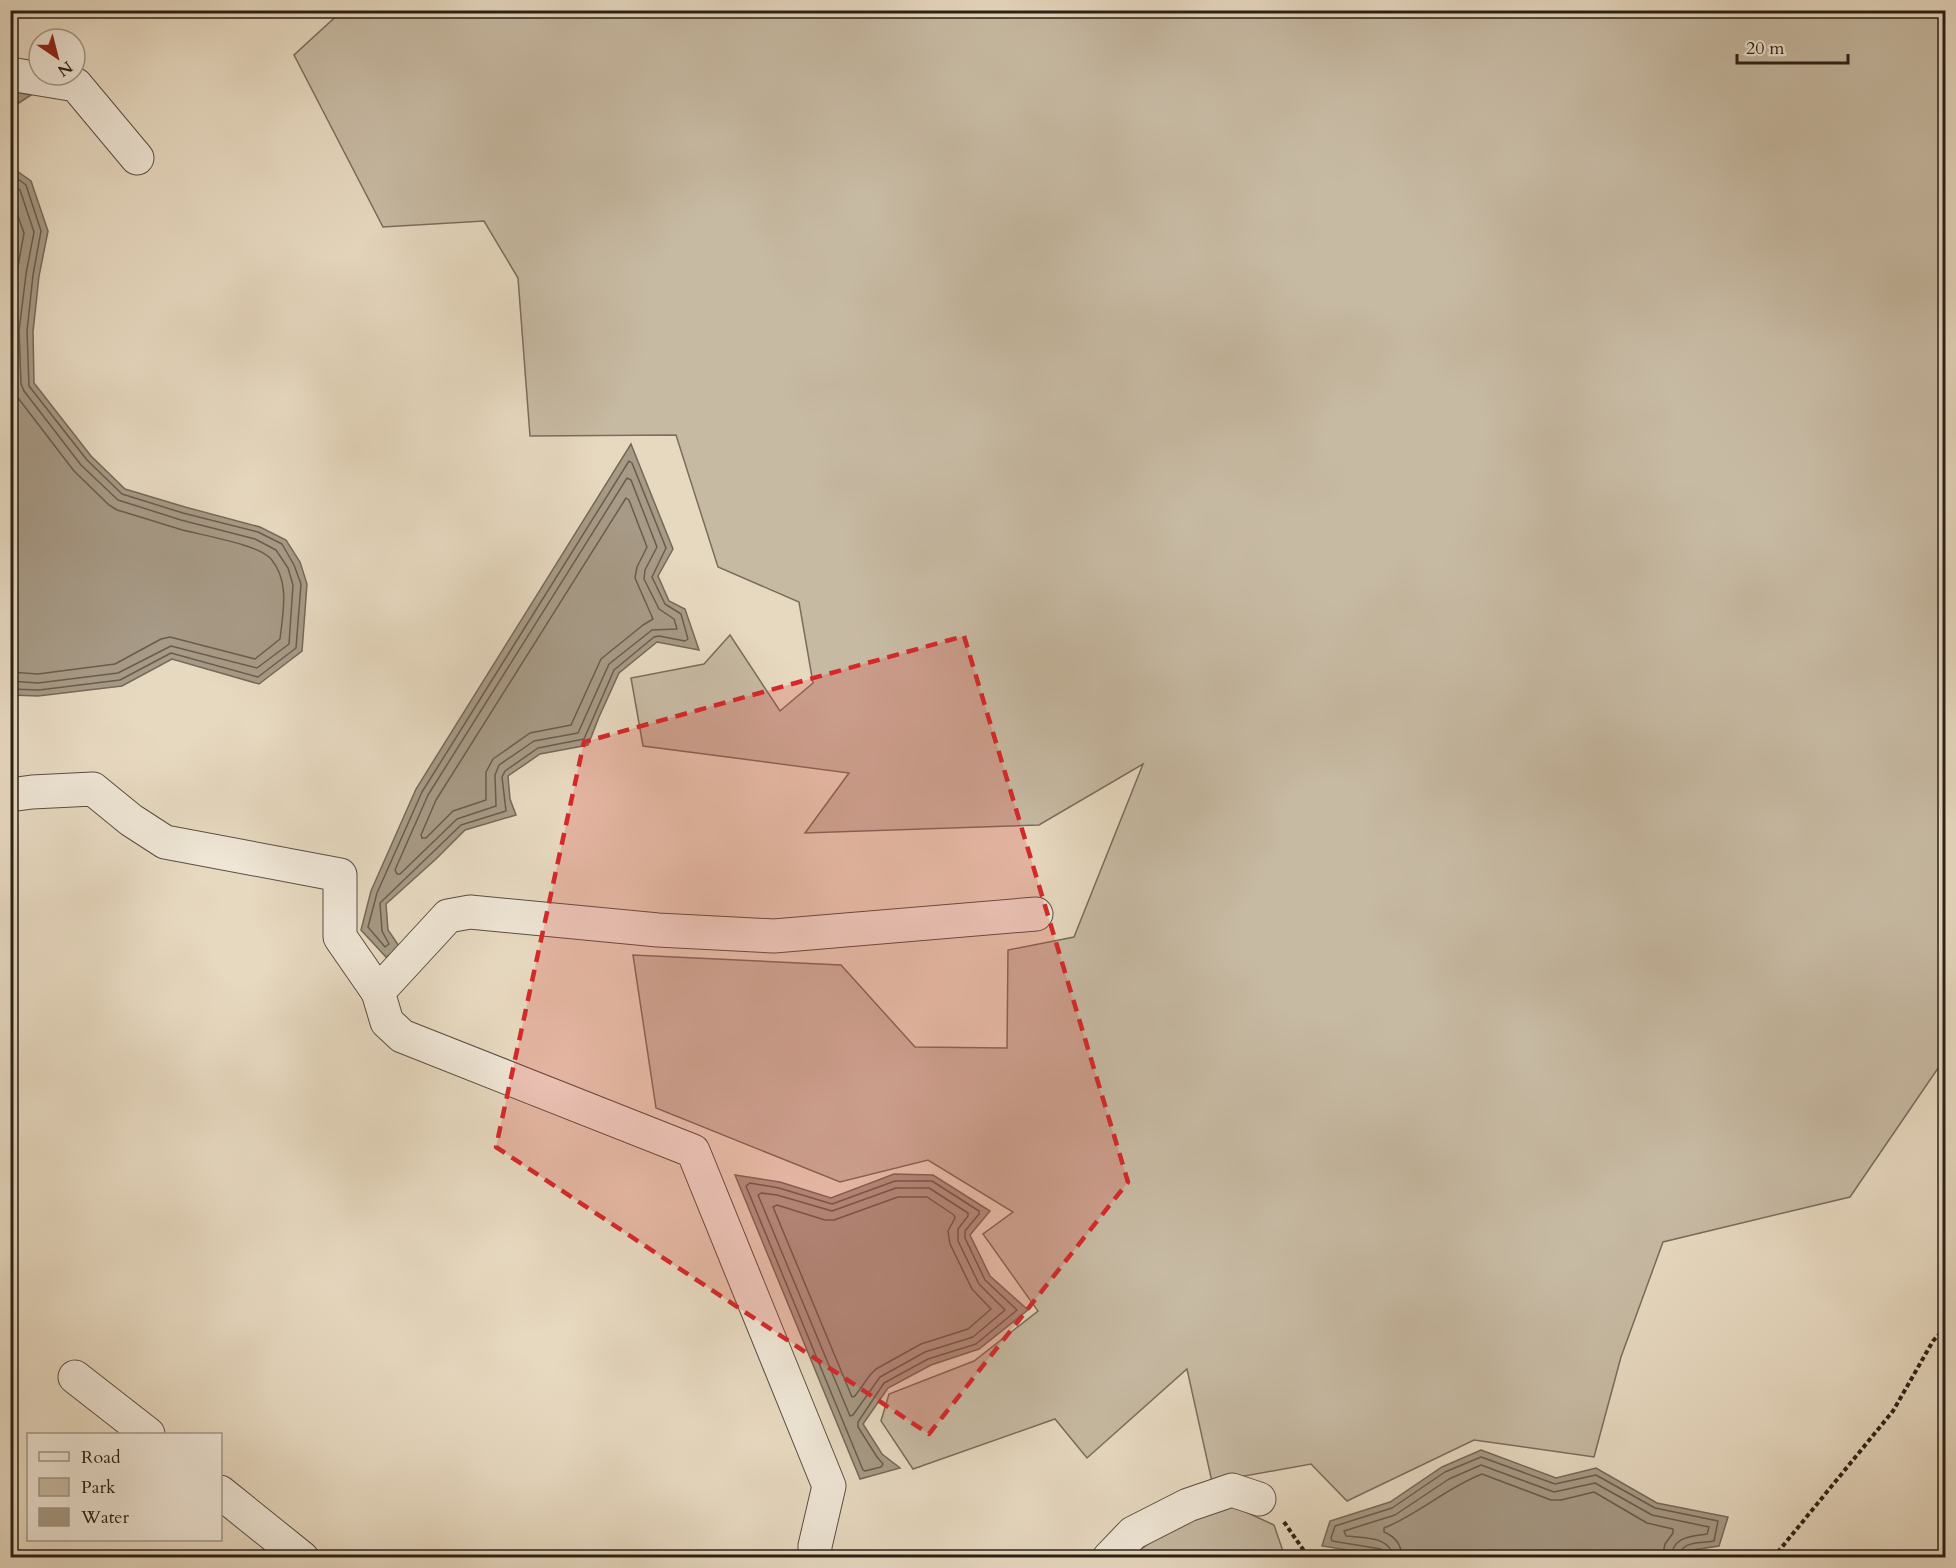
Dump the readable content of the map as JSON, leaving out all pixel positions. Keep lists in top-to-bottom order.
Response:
{
  "legend": ["Road", "Park", "Water"],
  "scale_bar": "20 m",
  "north": "bottom right"
}
